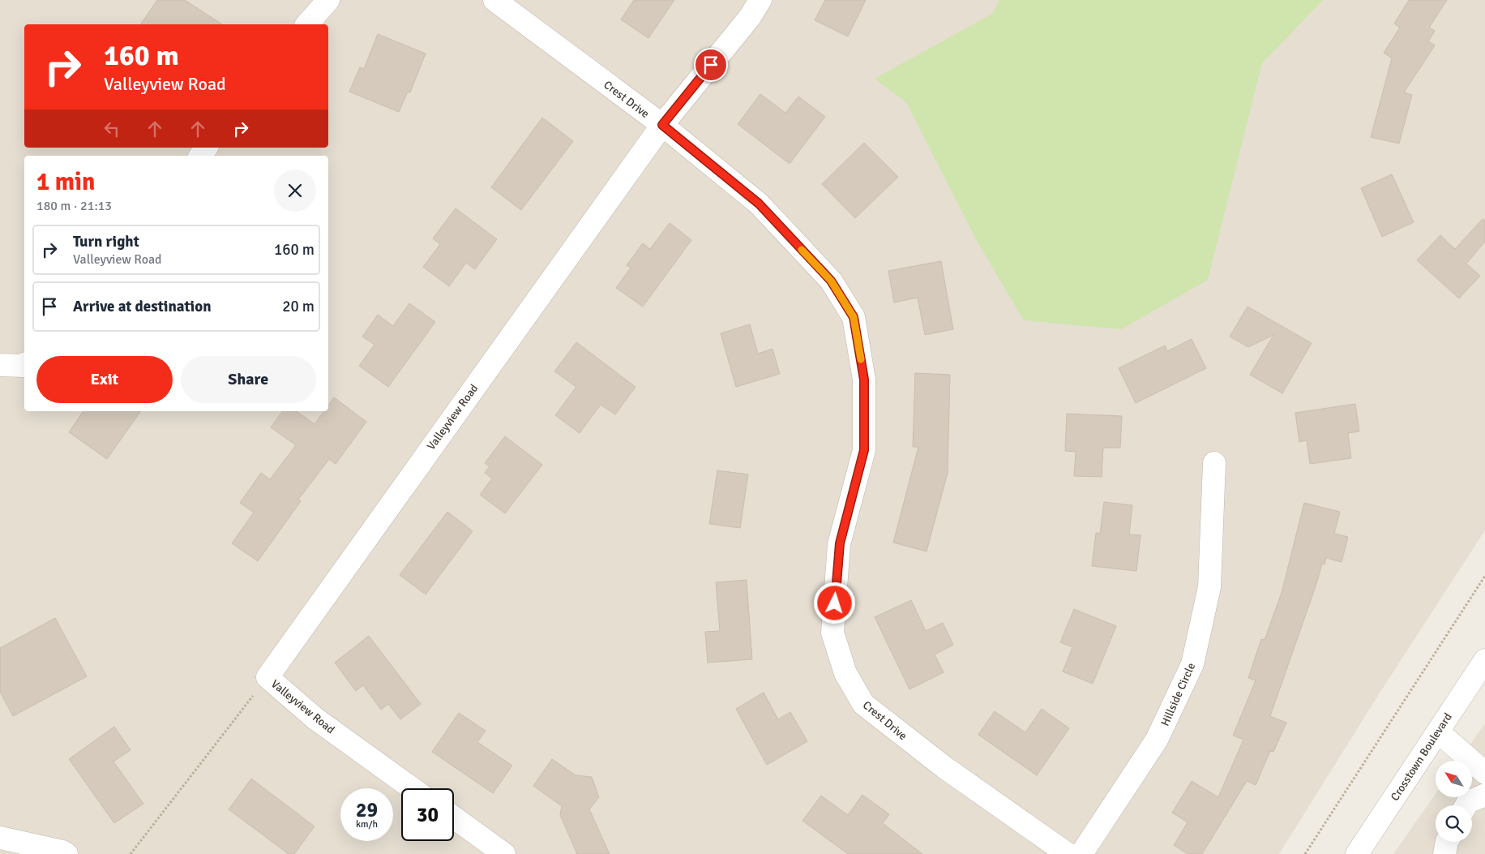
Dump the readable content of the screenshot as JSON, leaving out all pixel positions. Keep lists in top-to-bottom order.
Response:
{
  "streets": {
    "street": [
      "Crest Drive",
      "Valleyview Road",
      "Hillside Circle",
      "Crosstown Boulevard"
    ]
  },
  "crossings": [
    ["Crest Drive", "Valleyview Road"]
  ],
  "north": "top left",
  "page": {
    "turn": ["160 m", "Valleyview Road"],
    "heading": ["1 min", "180 m · 21:13"],
    "list": [
      {
        "name": "Turn right",
        "note": "Valleyview Road",
        "value": "160 m"
      },
      {
        "name": "Arrive at destination",
        "value": "20 m"
      }
    ],
    "buttons": ["Exit", "Share"],
    "speed": "29 km/h",
    "limit": "30"
  }
}
